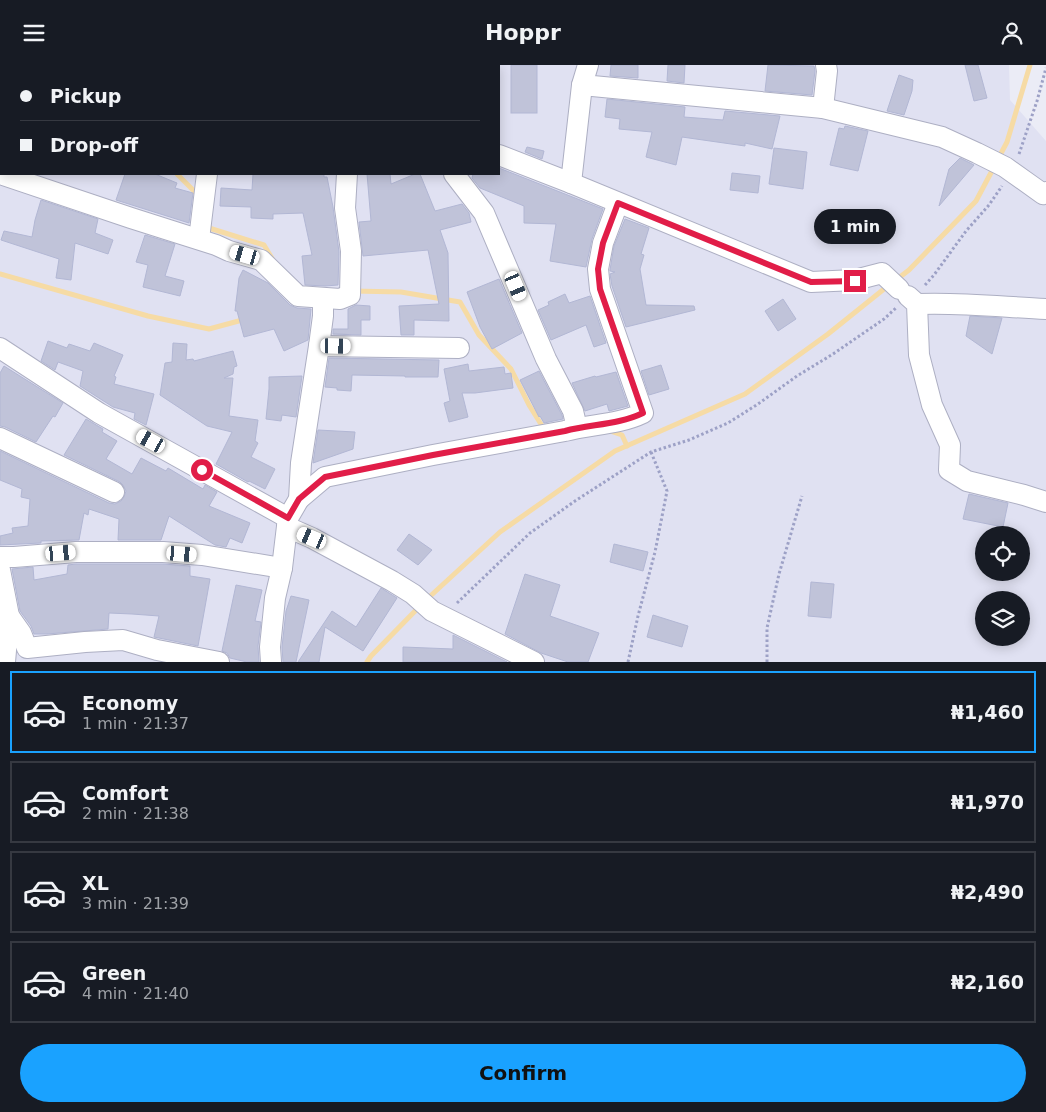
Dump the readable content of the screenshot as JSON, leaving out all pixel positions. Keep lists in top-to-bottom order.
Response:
{
  "page": {
    "header": "Hoppr",
    "banner": ["Pickup", "Drop-off"],
    "bubble": "1 min",
    "list": [
      {
        "name": "Economy",
        "note": "1 min · 21:37",
        "value": "₦1,460"
      },
      {
        "name": "Comfort",
        "note": "2 min · 21:38",
        "value": "₦1,970"
      },
      {
        "name": "XL",
        "note": "3 min · 21:39",
        "value": "₦2,490"
      },
      {
        "name": "Green",
        "note": "4 min · 21:40",
        "value": "₦2,160"
      }
    ],
    "buttons": "Confirm"
  }
}
